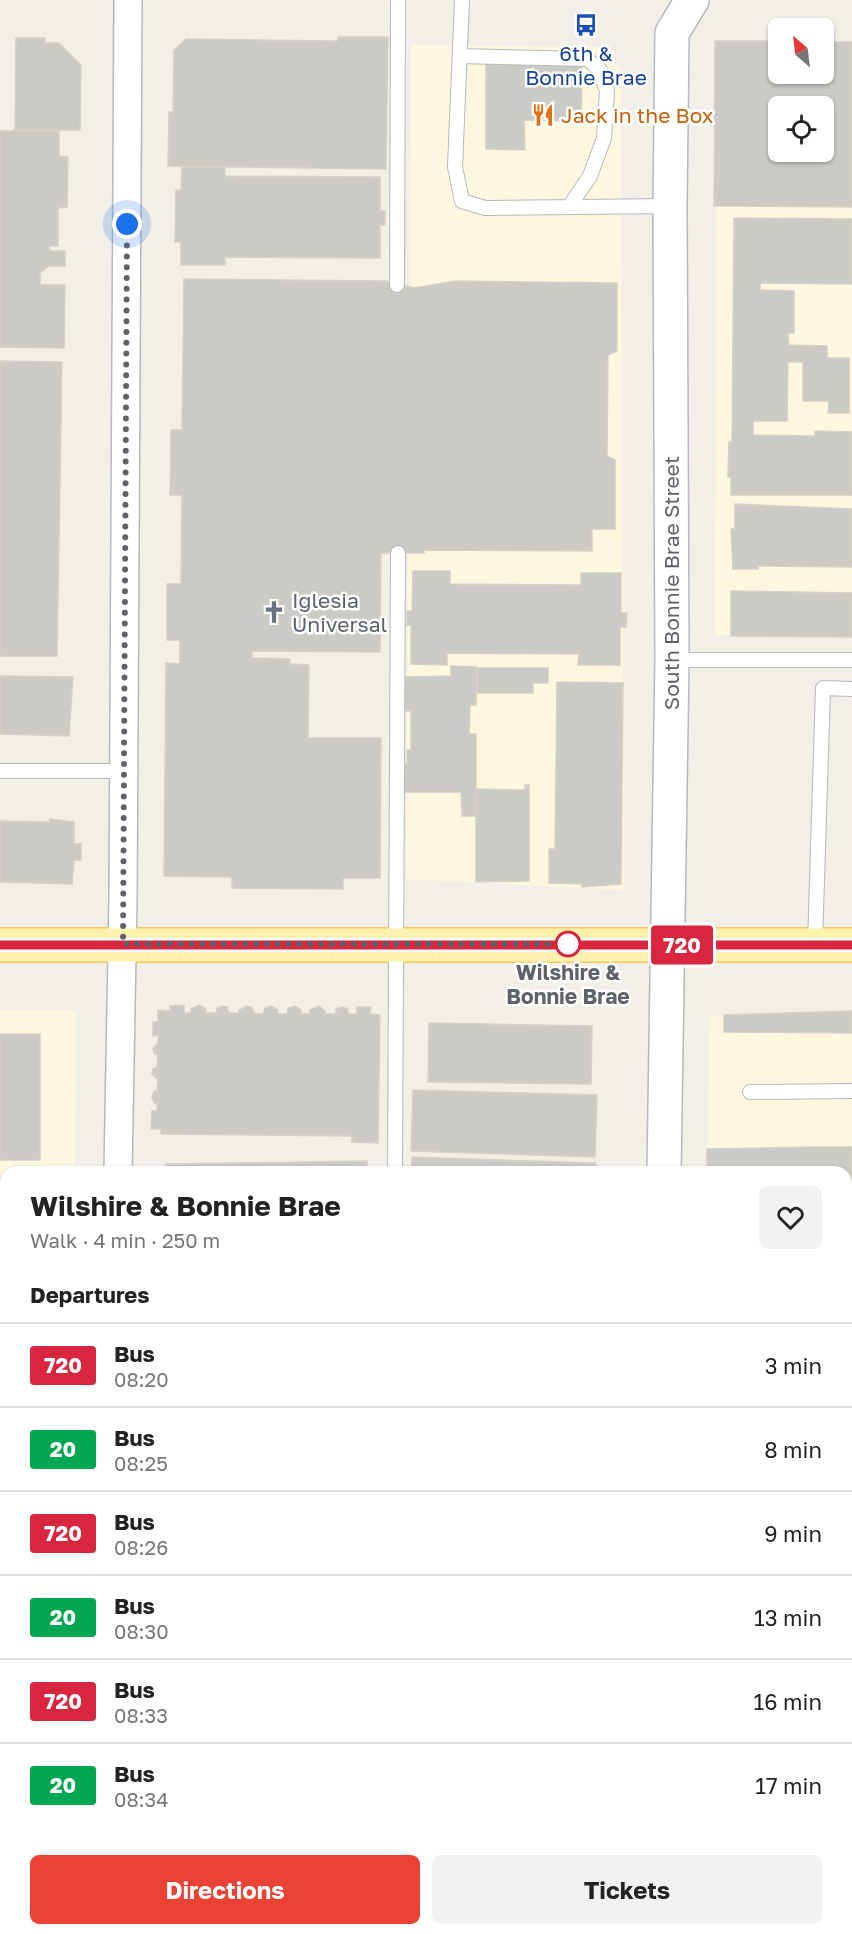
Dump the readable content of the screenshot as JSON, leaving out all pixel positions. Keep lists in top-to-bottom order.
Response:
{
  "streets": {
    "street": ["South Bonnie Brae Street"]
  },
  "places": {
    "bus stop": ["6th & Bonnie Brae"],
    "restaurant": ["Jack in the Box"],
    "church": ["Iglesia Universal"],
    "other": ["Wilshire & Bonnie Brae"]
  },
  "lines": ["bus line 720"],
  "north": "top left",
  "page": {
    "on_map": "720",
    "heading": [
      ["Wilshire & Bonnie Brae", "Walk · 4 min · 250 m"],
      "Departures"
    ],
    "list": [
      {
        "mark": "720",
        "name": "Bus",
        "note": "08:20",
        "value": "3 min"
      },
      {
        "mark": "20",
        "name": "Bus",
        "note": "08:25",
        "value": "8 min"
      },
      {
        "mark": "720",
        "name": "Bus",
        "note": "08:26",
        "value": "9 min"
      },
      {
        "mark": "20",
        "name": "Bus",
        "note": "08:30",
        "value": "13 min"
      },
      {
        "mark": "720",
        "name": "Bus",
        "note": "08:33",
        "value": "16 min"
      },
      {
        "mark": "20",
        "name": "Bus",
        "note": "08:34",
        "value": "17 min"
      }
    ],
    "buttons": ["Directions", "Tickets"]
  }
}
